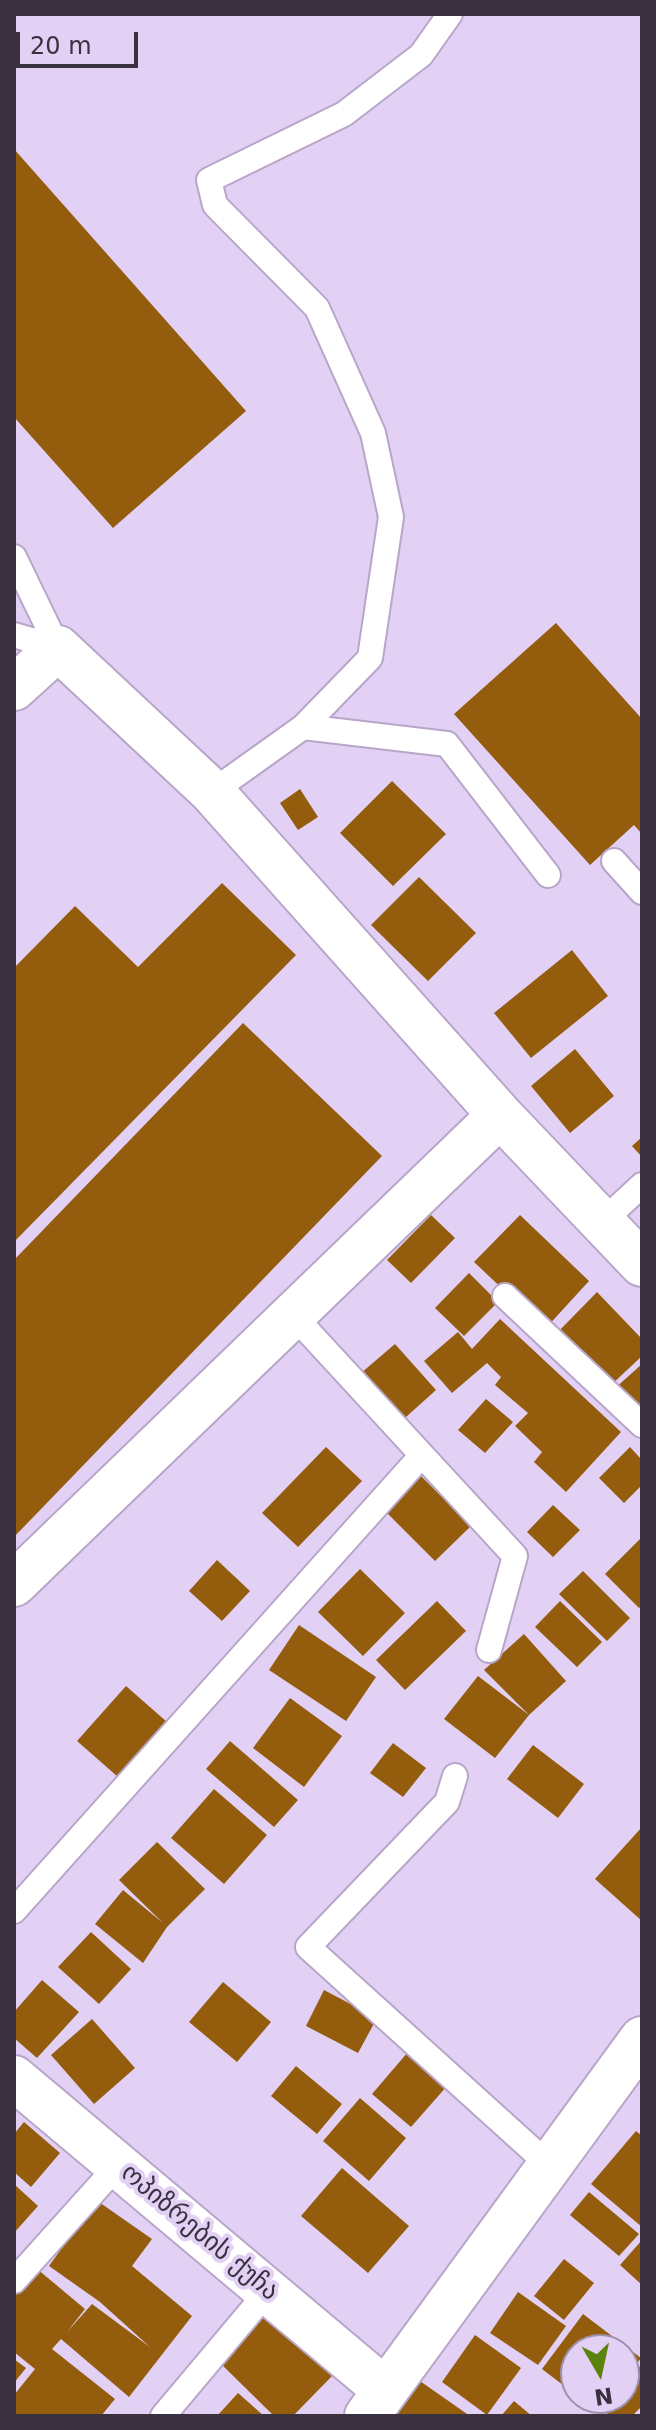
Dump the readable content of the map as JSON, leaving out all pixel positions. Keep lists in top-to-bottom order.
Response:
{
  "streets": {
    "street": ["ოპიზრების ქუჩა"]
  },
  "scale_bar": "20 m",
  "north": "bottom"
}
